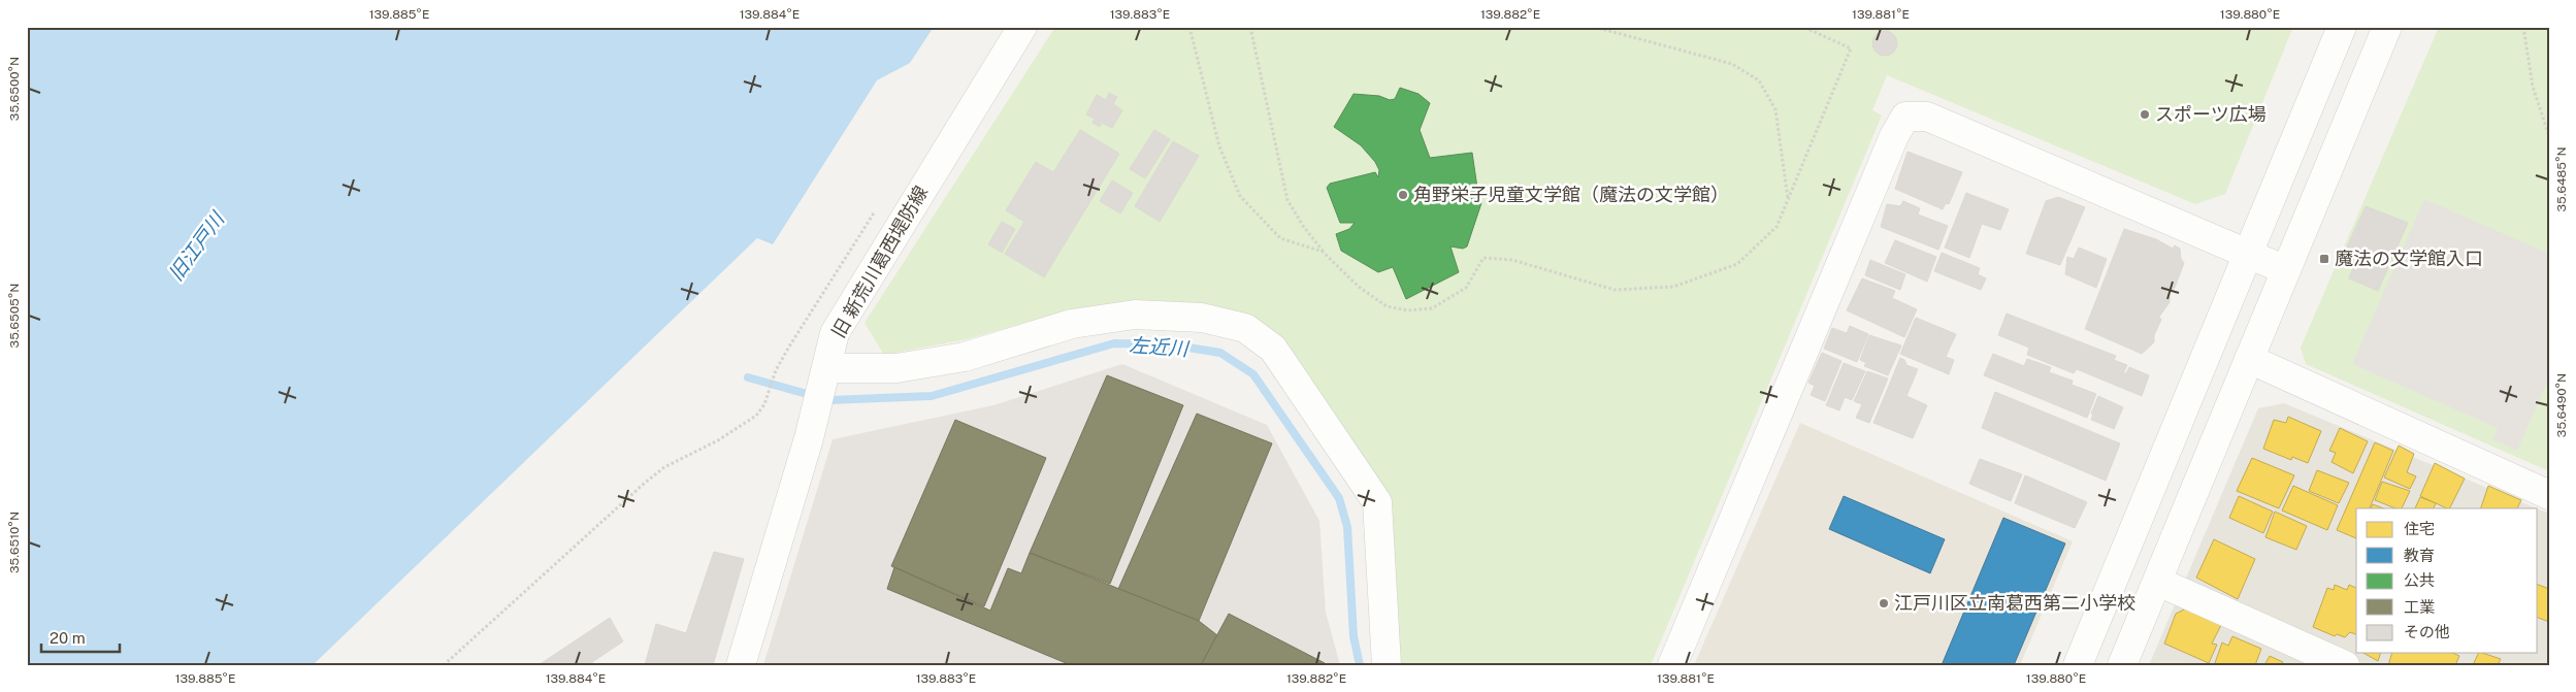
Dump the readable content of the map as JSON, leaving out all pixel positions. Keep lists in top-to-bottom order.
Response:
{
  "streets": {
    "street": ["旧 新荒川葛西堤防線"]
  },
  "water": ["旧江戸川", "左近川"],
  "places": {
    "other": ["スポーツ広場", "角野栄子児童文学館（魔法の文学館）", "江戸川区立南葛西第二小学校"],
    "transit": ["魔法の文学館入口"]
  },
  "legend": [
    "住宅",
    "教育",
    "公共",
    "工業",
    "その他"
  ],
  "scale_bar": "20 m",
  "coordinates": [
    "139.885°E",
    "139.884°E",
    "139.883°E",
    "139.882°E",
    "139.881°E",
    "139.880°E",
    "35.6500°N",
    "35.6485°N",
    "35.6505°N",
    "35.6490°N",
    "35.6510°N"
  ]
}
